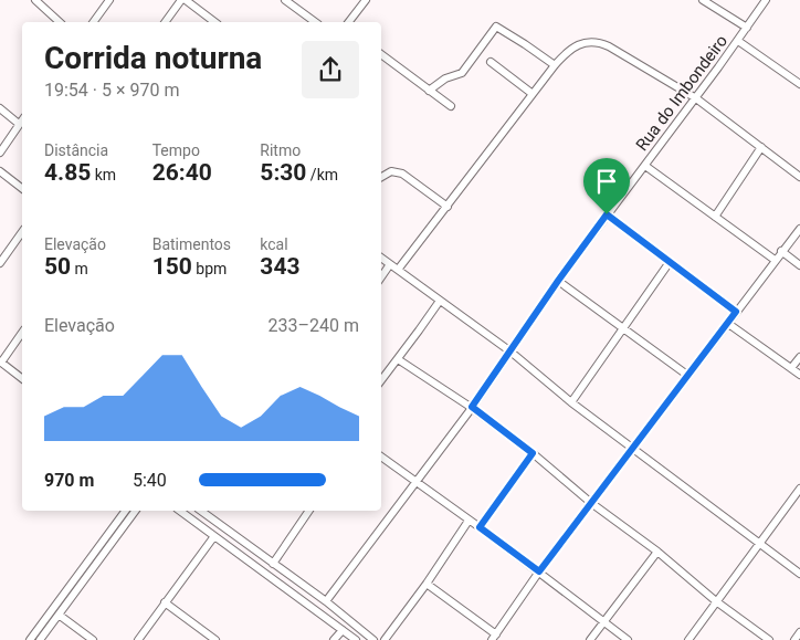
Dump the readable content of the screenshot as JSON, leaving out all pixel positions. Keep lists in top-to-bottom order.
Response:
{
  "streets": {
    "street": ["Rua do Imbondeiro"]
  },
  "page": {
    "heading": ["Corrida noturna", "19:54 · 5 × 970 m"],
    "stats": [
      ["Distância", "4.85 km"],
      ["Tempo", "26:40"],
      ["Ritmo", "5:30 /km"],
      ["Elevação", "50 m"],
      ["Batimentos", "150 bpm"],
      ["kcal", "343"]
    ],
    "chart": ["Elevação", "233–240 m"],
    "list": [
      {
        "name": "970 m",
        "note": "5:40"
      }
    ]
  }
}
